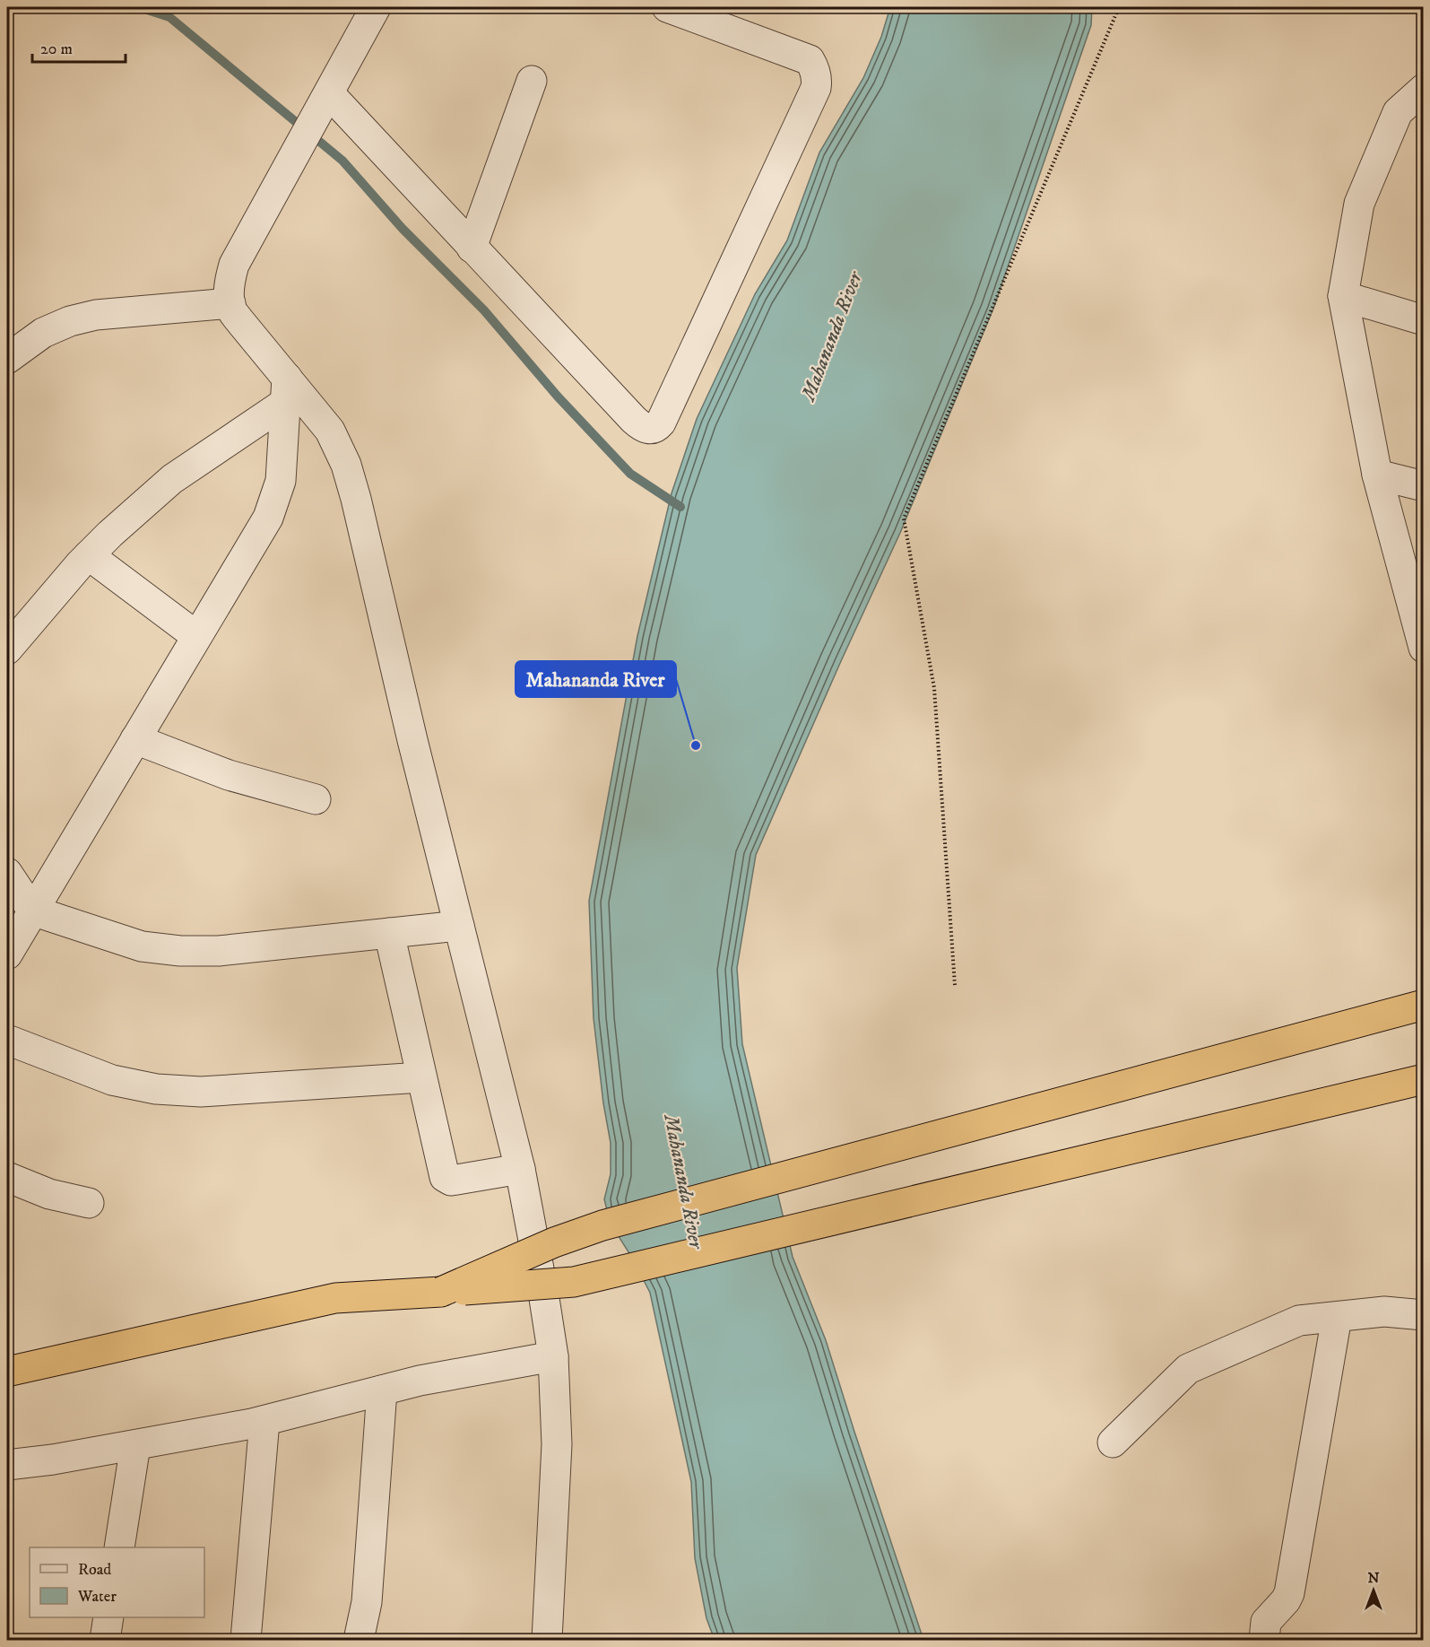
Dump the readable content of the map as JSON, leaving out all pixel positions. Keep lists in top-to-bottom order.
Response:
{
  "water": ["Mahananda River"],
  "places": ["Mahananda River"],
  "legend": ["Road", "Water"],
  "scale_bar": "20 m",
  "north": "top"
}
